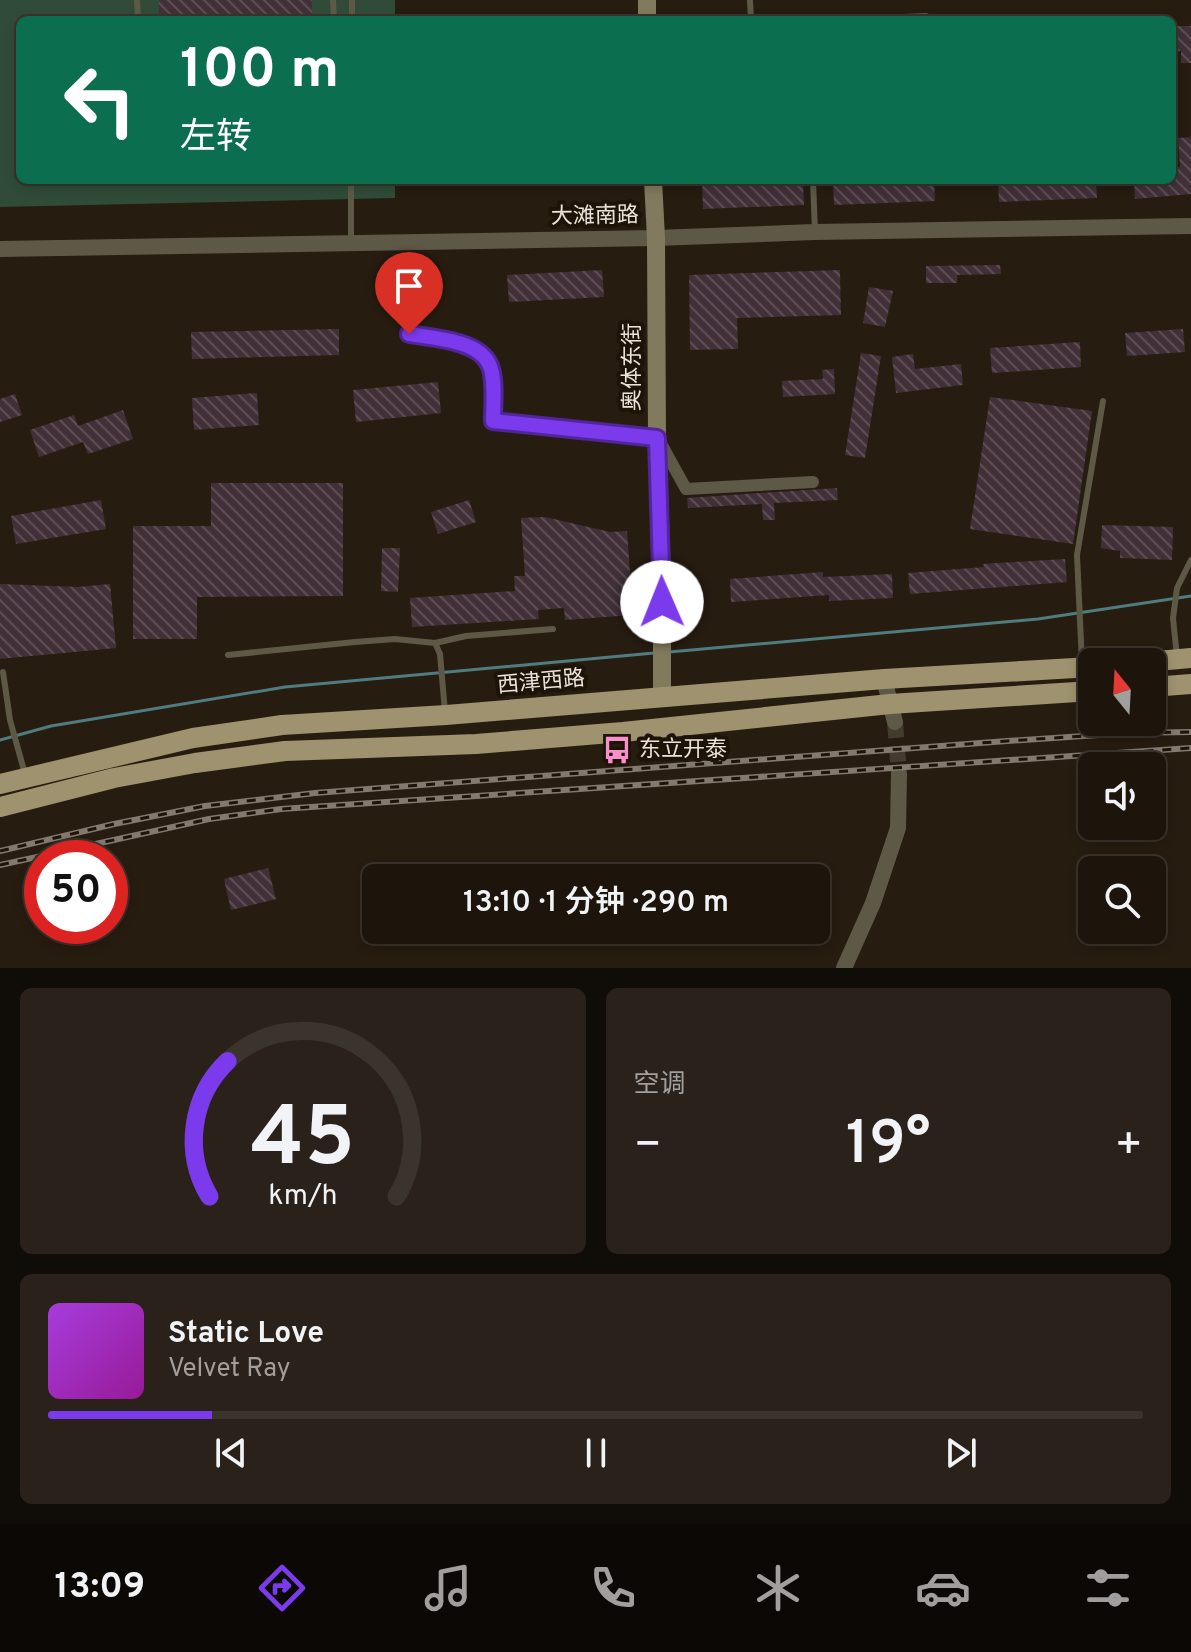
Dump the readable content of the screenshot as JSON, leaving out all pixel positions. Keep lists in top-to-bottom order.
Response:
{
  "streets": {
    "main road": ["奥体东街", "西津西路"],
    "street": ["大滩南路"]
  },
  "crossings": [
    ["大滩南路", "奥体东街"],
    ["奥体东街", "西津西路"]
  ],
  "places": {
    "bus stop": ["东立开泰"]
  },
  "north": "top",
  "page": {
    "turn": ["100 m", "左转"],
    "limit": "50",
    "trip": "13:10 · 1 分钟 · 290 m",
    "tile": "空调",
    "heat": ["−", "19°", "+"],
    "song": ["Static Love", "Velvet Ray"],
    "tabs": "13:09",
    "gauge": ["45", "km/h"]
  }
}
